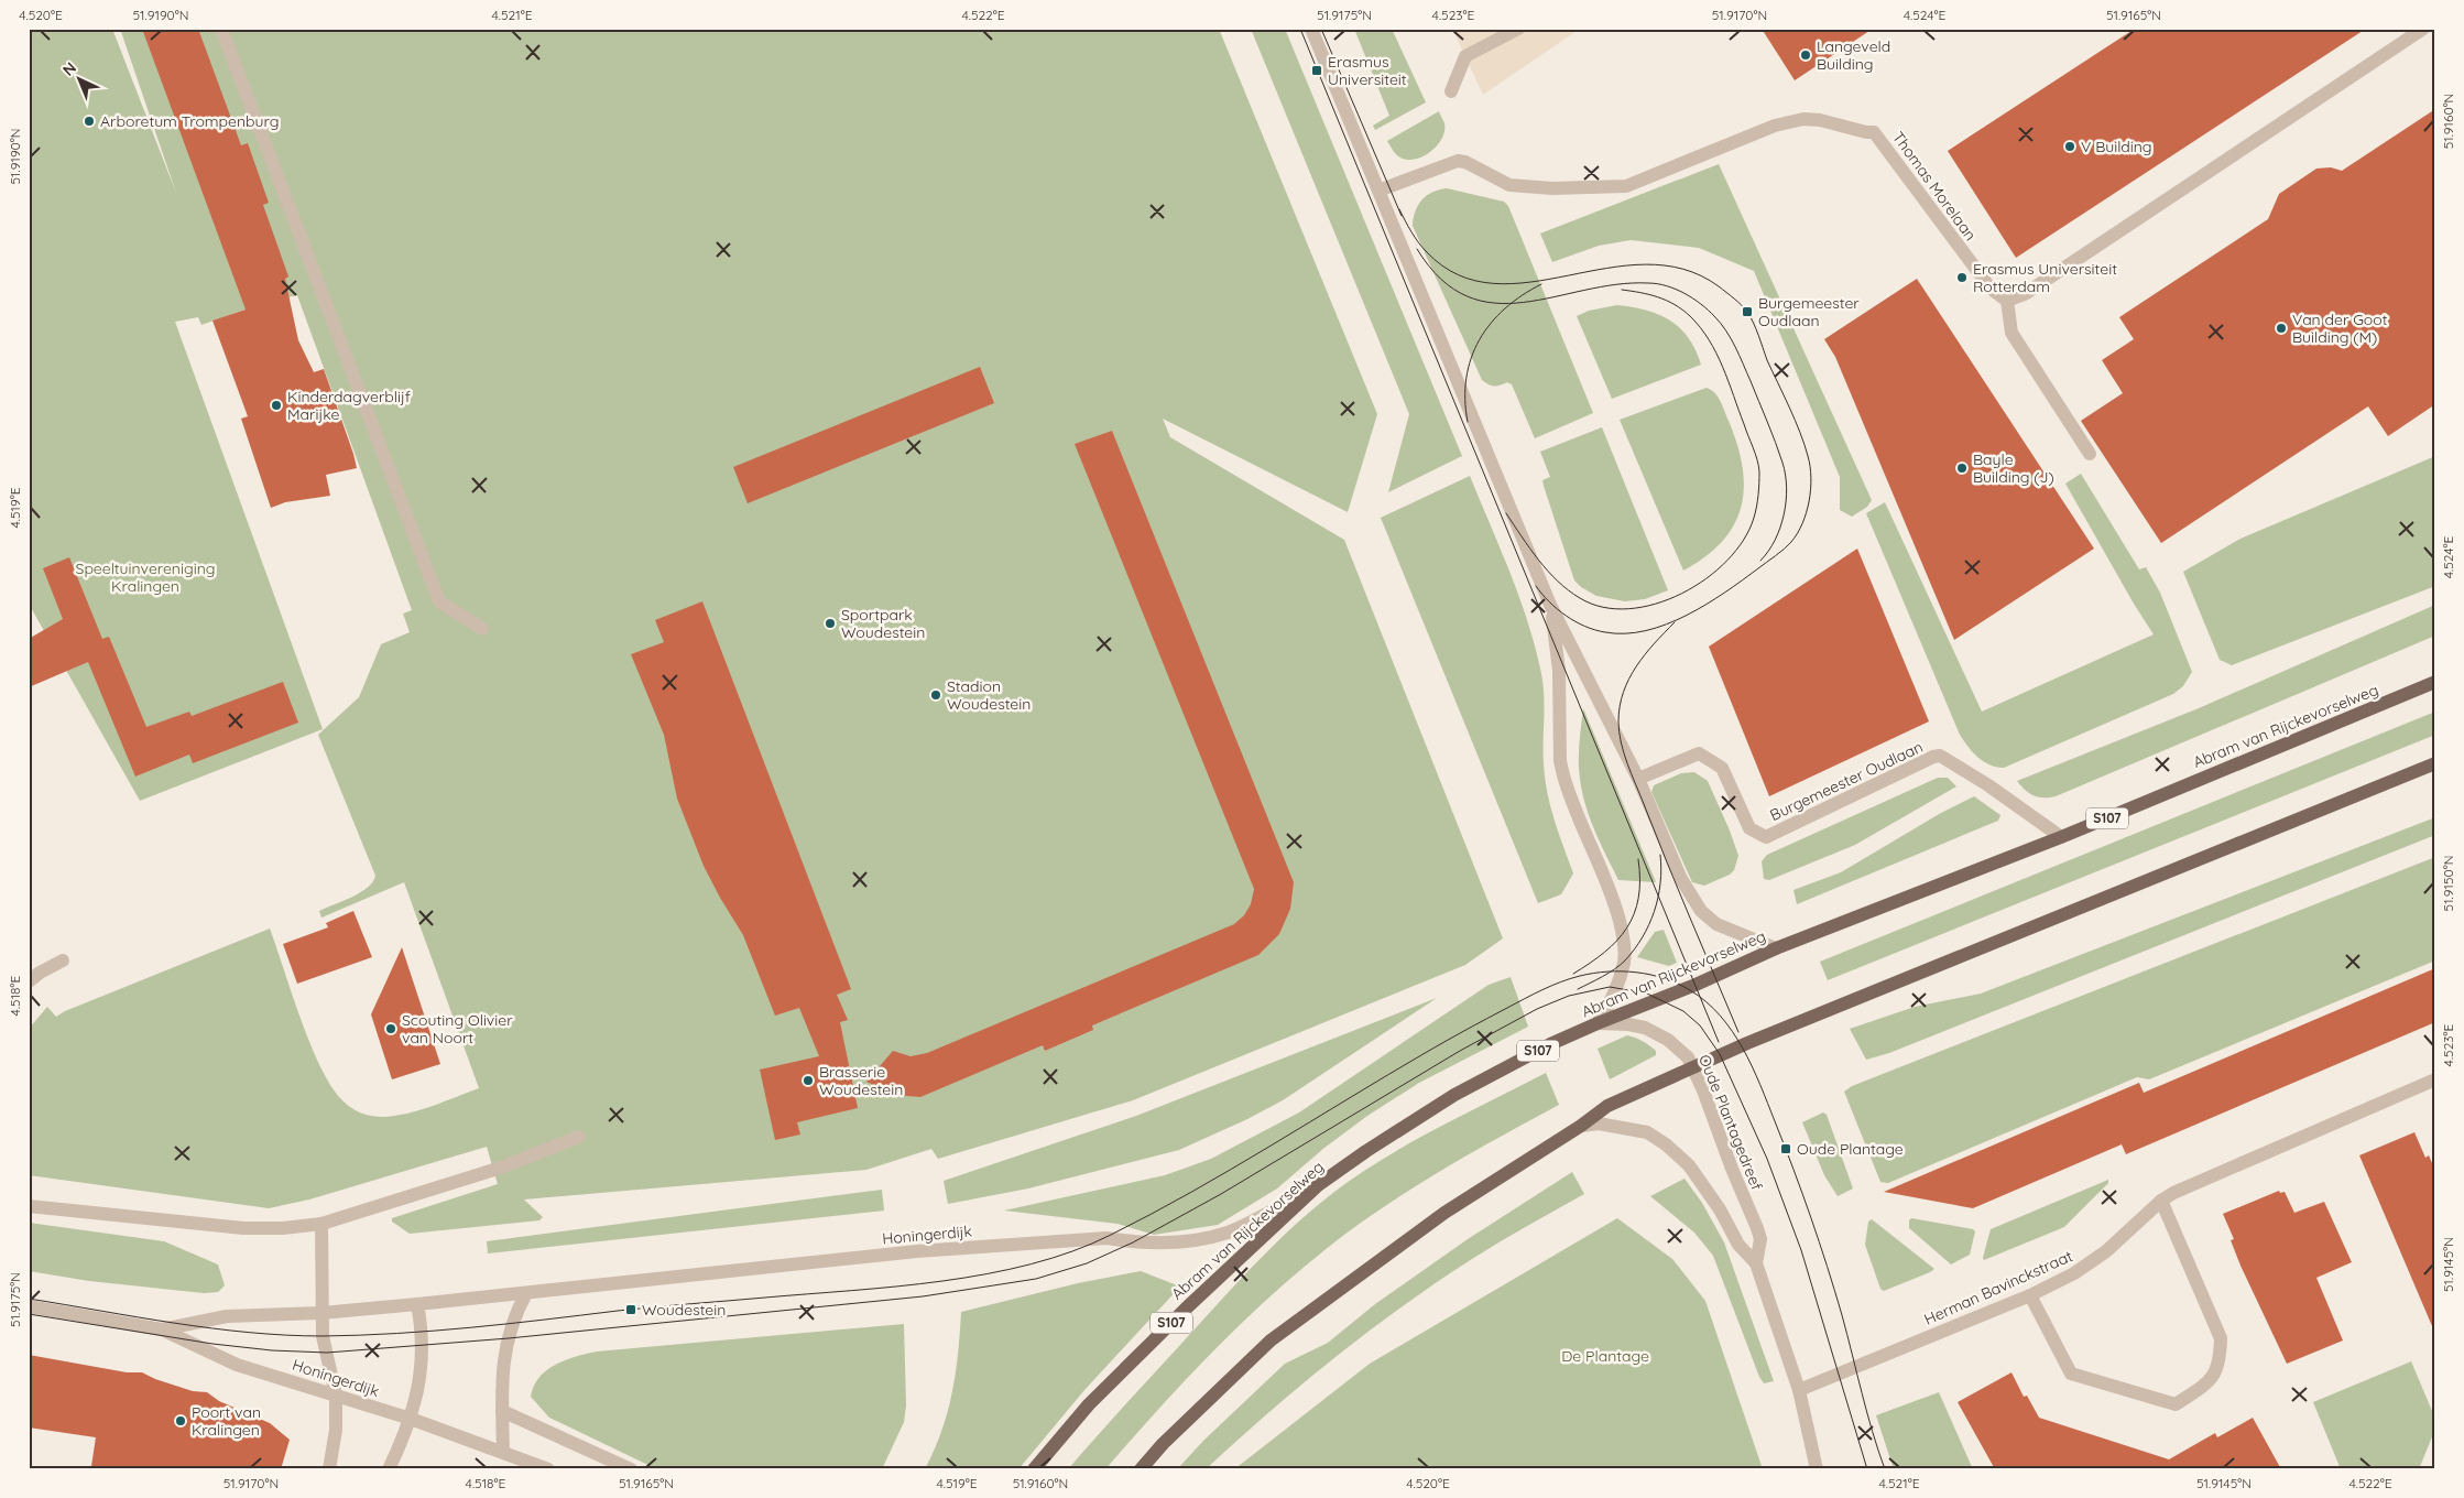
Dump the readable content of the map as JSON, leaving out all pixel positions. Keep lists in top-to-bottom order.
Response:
{
  "streets": {
    "main road": ["Abram van Rijckevorselweg", "S107"],
    "street": [
      "Thomas Morelaan",
      "Burgemeester Oudlaan",
      "Oude Plantagedreef",
      "Honingerdijk",
      "Herman Bavinckstraat"
    ]
  },
  "crossings": [
    ["Abram van Rijckevorselweg", "Burgemeester Oudlaan"],
    ["Abram van Rijckevorselweg", "Oude Plantagedreef"],
    ["Abram van Rijckevorselweg", "Honingerdijk"],
    ["Oude Plantagedreef", "Herman Bavinckstraat"]
  ],
  "parks": ["Speeltuinvereniging Kralingen", "De Plantage"],
  "places": {
    "other": [
      "Langeveld Building",
      "Arboretum Trompenburg",
      "V Building",
      "Erasmus Universiteit Rotterdam",
      "Van der Goot Building (M)",
      "Kinderdagverblijf Marijke",
      "Bayle Building (J)",
      "Sportpark Woudestein",
      "Stadion Woudestein",
      "Scouting Olivier van Noort",
      "Brasserie Woudestein",
      "Poort van Kralingen"
    ],
    "transit": [
      "Erasmus Universiteit",
      "Burgemeester Oudlaan",
      "Oude Plantage",
      "Woudestein"
    ]
  },
  "north": "top left",
  "coordinates": [
    "4.520°E",
    "51.9190°N",
    "4.521°E",
    "4.522°E",
    "51.9175°N",
    "4.523°E",
    "51.9170°N",
    "4.524°E",
    "51.9165°N",
    "51.9160°N",
    "4.519°E",
    "51.9150°N",
    "4.518°E",
    "51.9145°N"
  ]
}
